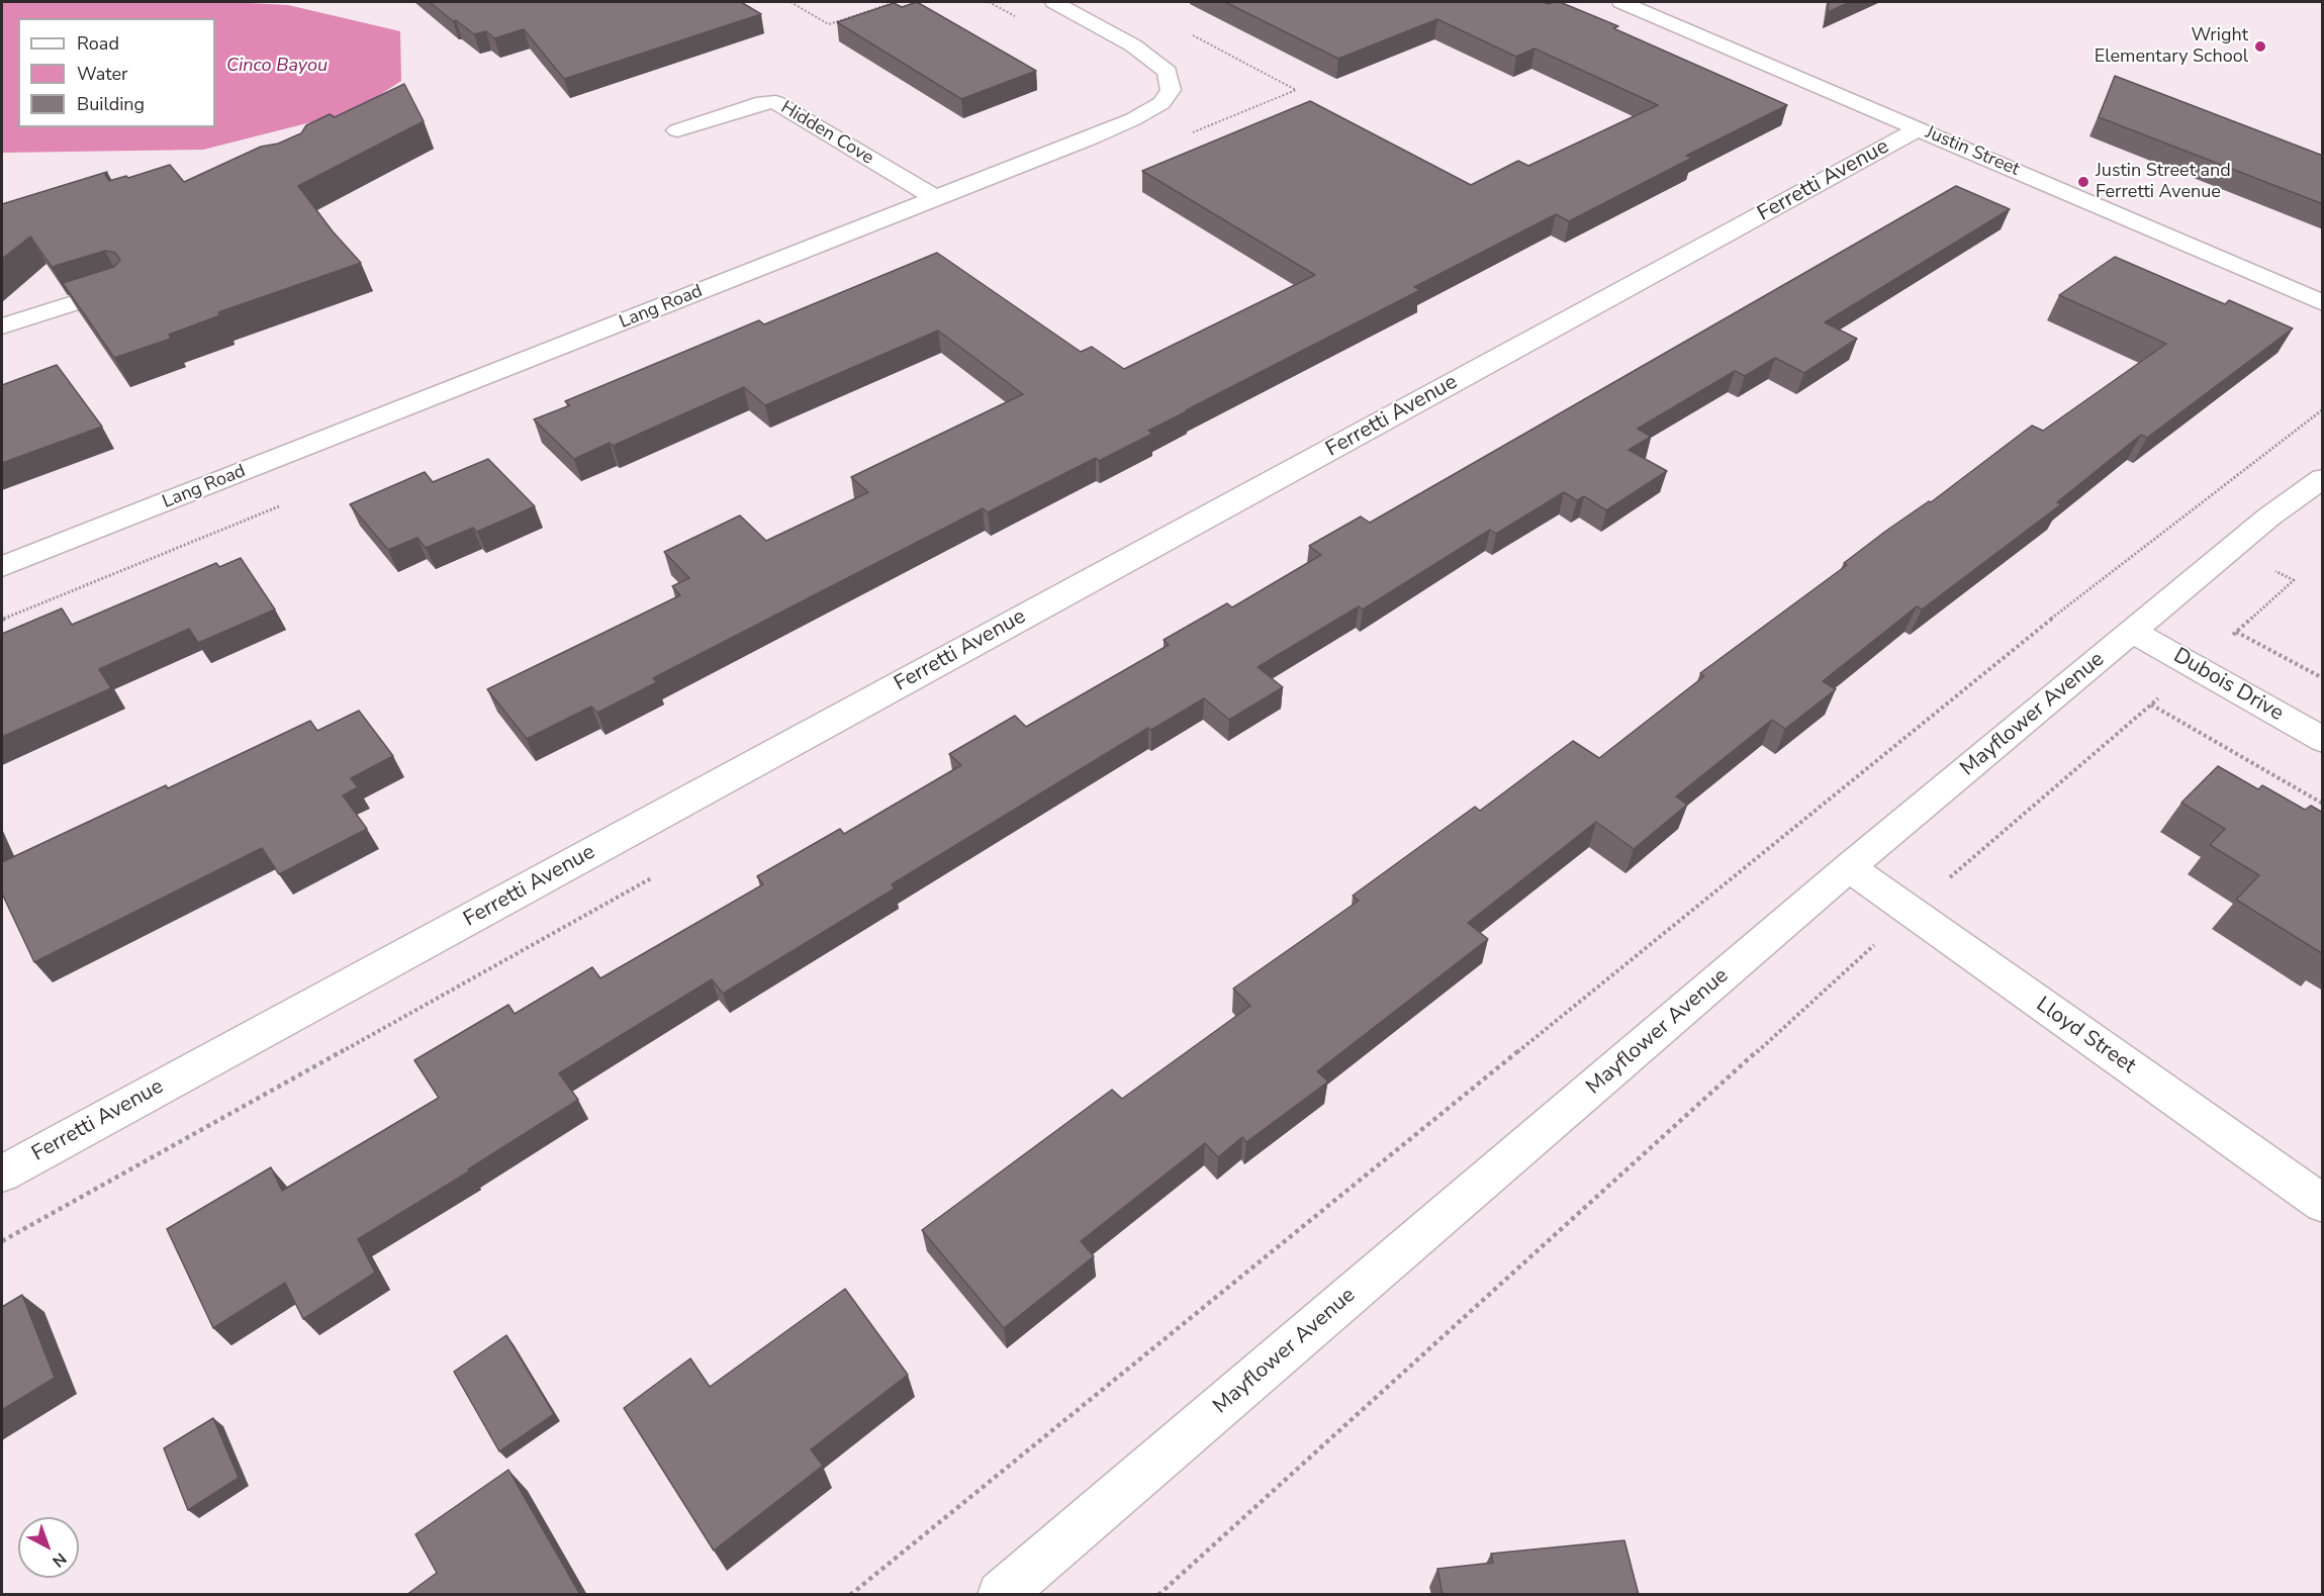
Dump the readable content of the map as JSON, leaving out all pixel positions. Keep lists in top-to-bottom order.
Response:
{
  "streets": {
    "street": [
      "Hidden Cove",
      "Justin Street",
      "Ferretti Avenue",
      "Lang Road",
      "Dubois Drive",
      "Mayflower Avenue",
      "Lloyd Street"
    ]
  },
  "crossings": [
    ["Hidden Cove", "Lang Road"],
    ["Justin Street", "Ferretti Avenue"],
    ["Dubois Drive", "Mayflower Avenue"],
    ["Mayflower Avenue", "Lloyd Street"]
  ],
  "water": ["Cinco Bayou"],
  "places": ["Wright Elementary School", "Justin Street and Ferretti Avenue"],
  "legend": ["Road", "Water", "Building"],
  "north": "bottom right"
}
